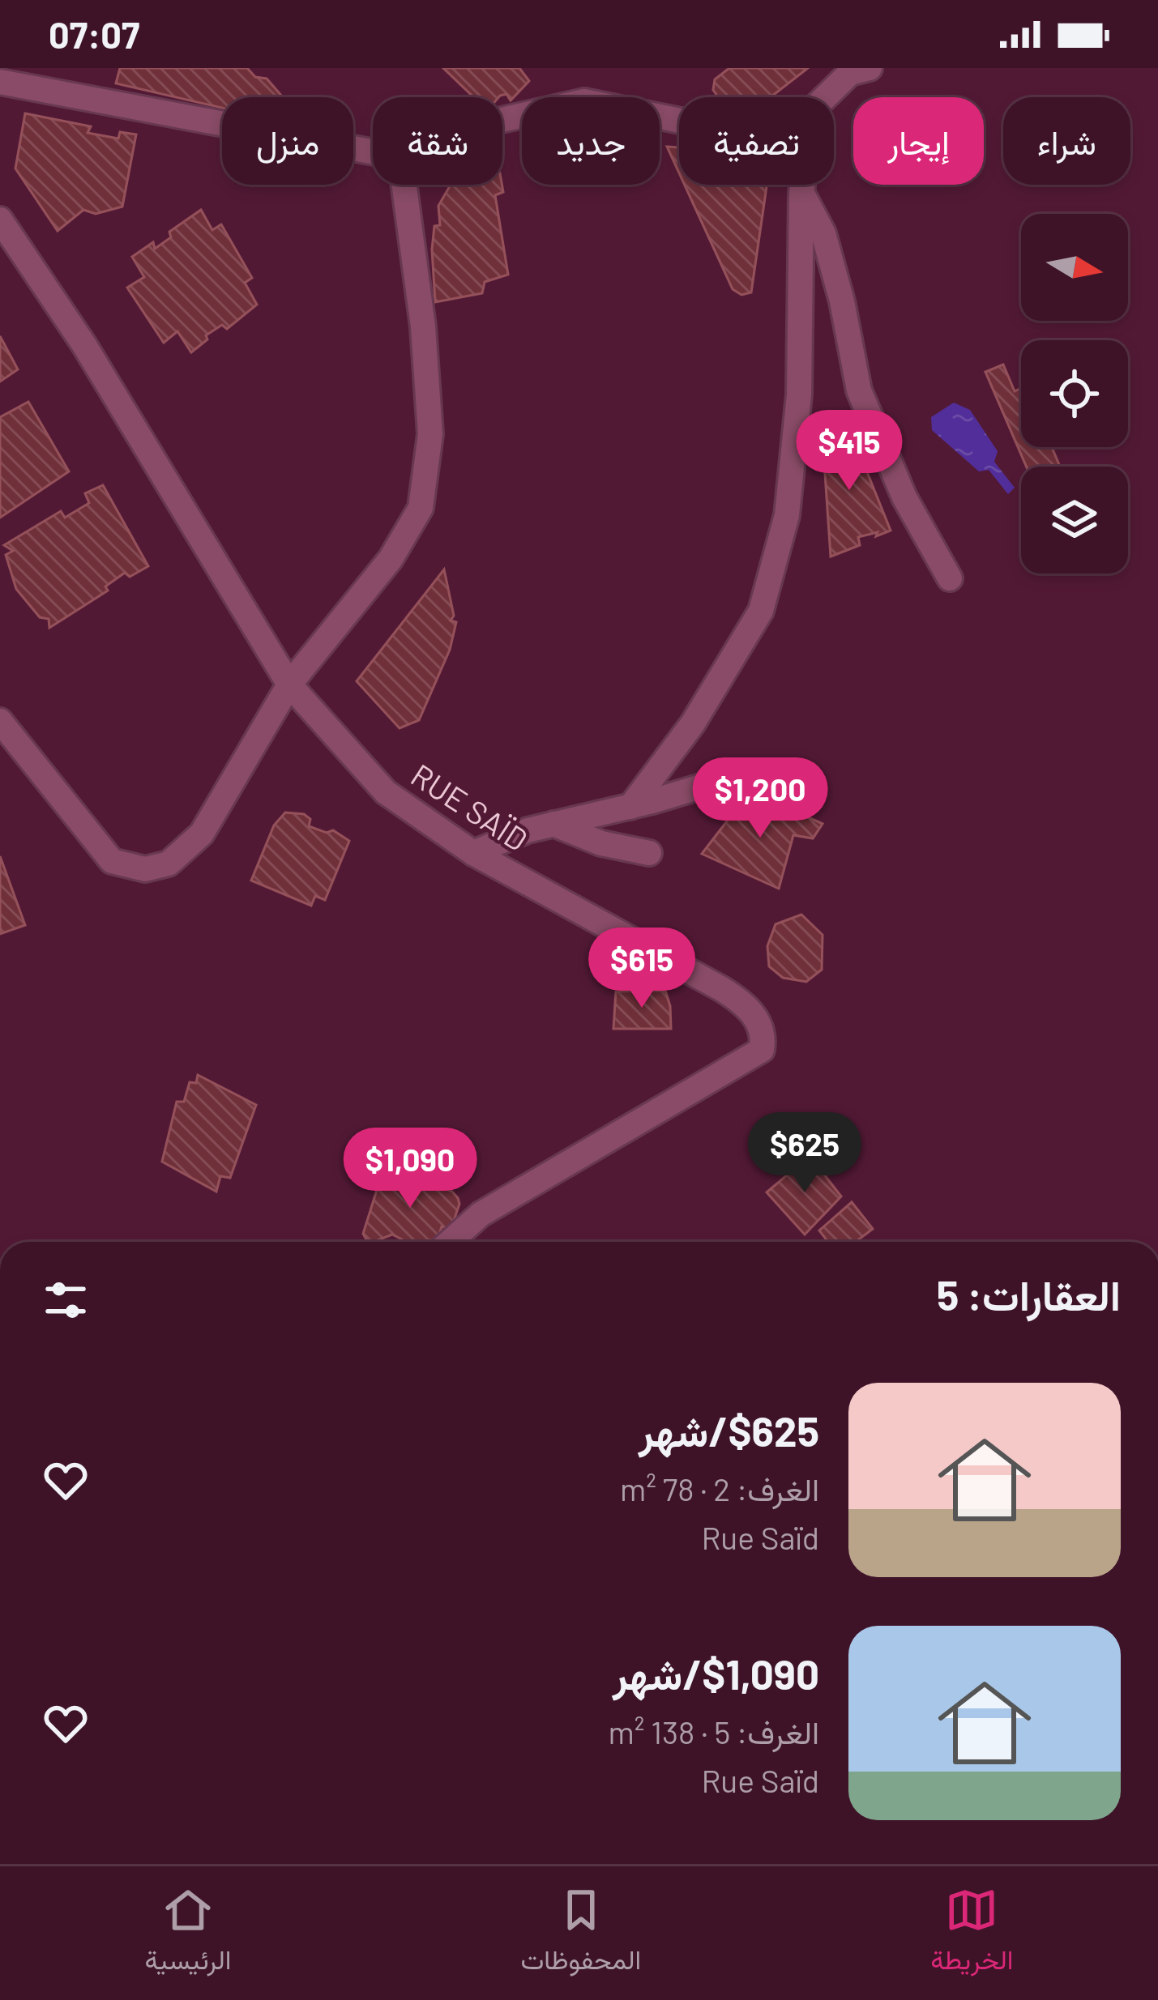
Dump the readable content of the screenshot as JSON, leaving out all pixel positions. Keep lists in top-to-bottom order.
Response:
{
  "streets": {
    "street": ["RUE SAÏD"]
  },
  "north": "right",
  "page": {
    "status": "07:07",
    "chip": [
      "شراء",
      "إيجار",
      "تصفية",
      "جديد",
      "شقة",
      "منزل"
    ],
    "price": [
      "$415",
      "$1,200",
      "$615",
      "$625",
      "$1,090"
    ],
    "heading": "العقارات: 5",
    "list": [
      {
        "name": "$625/شهر",
        "note": "الغرف: 2 · 78 m² · Rue Saïd"
      },
      {
        "name": "$1,090/شهر",
        "note": "الغرف: 5 · 138 m² · Rue Saïd"
      }
    ],
    "tabs": ["الخريطة", "المحفوظات", "الرئيسية"]
  }
}
